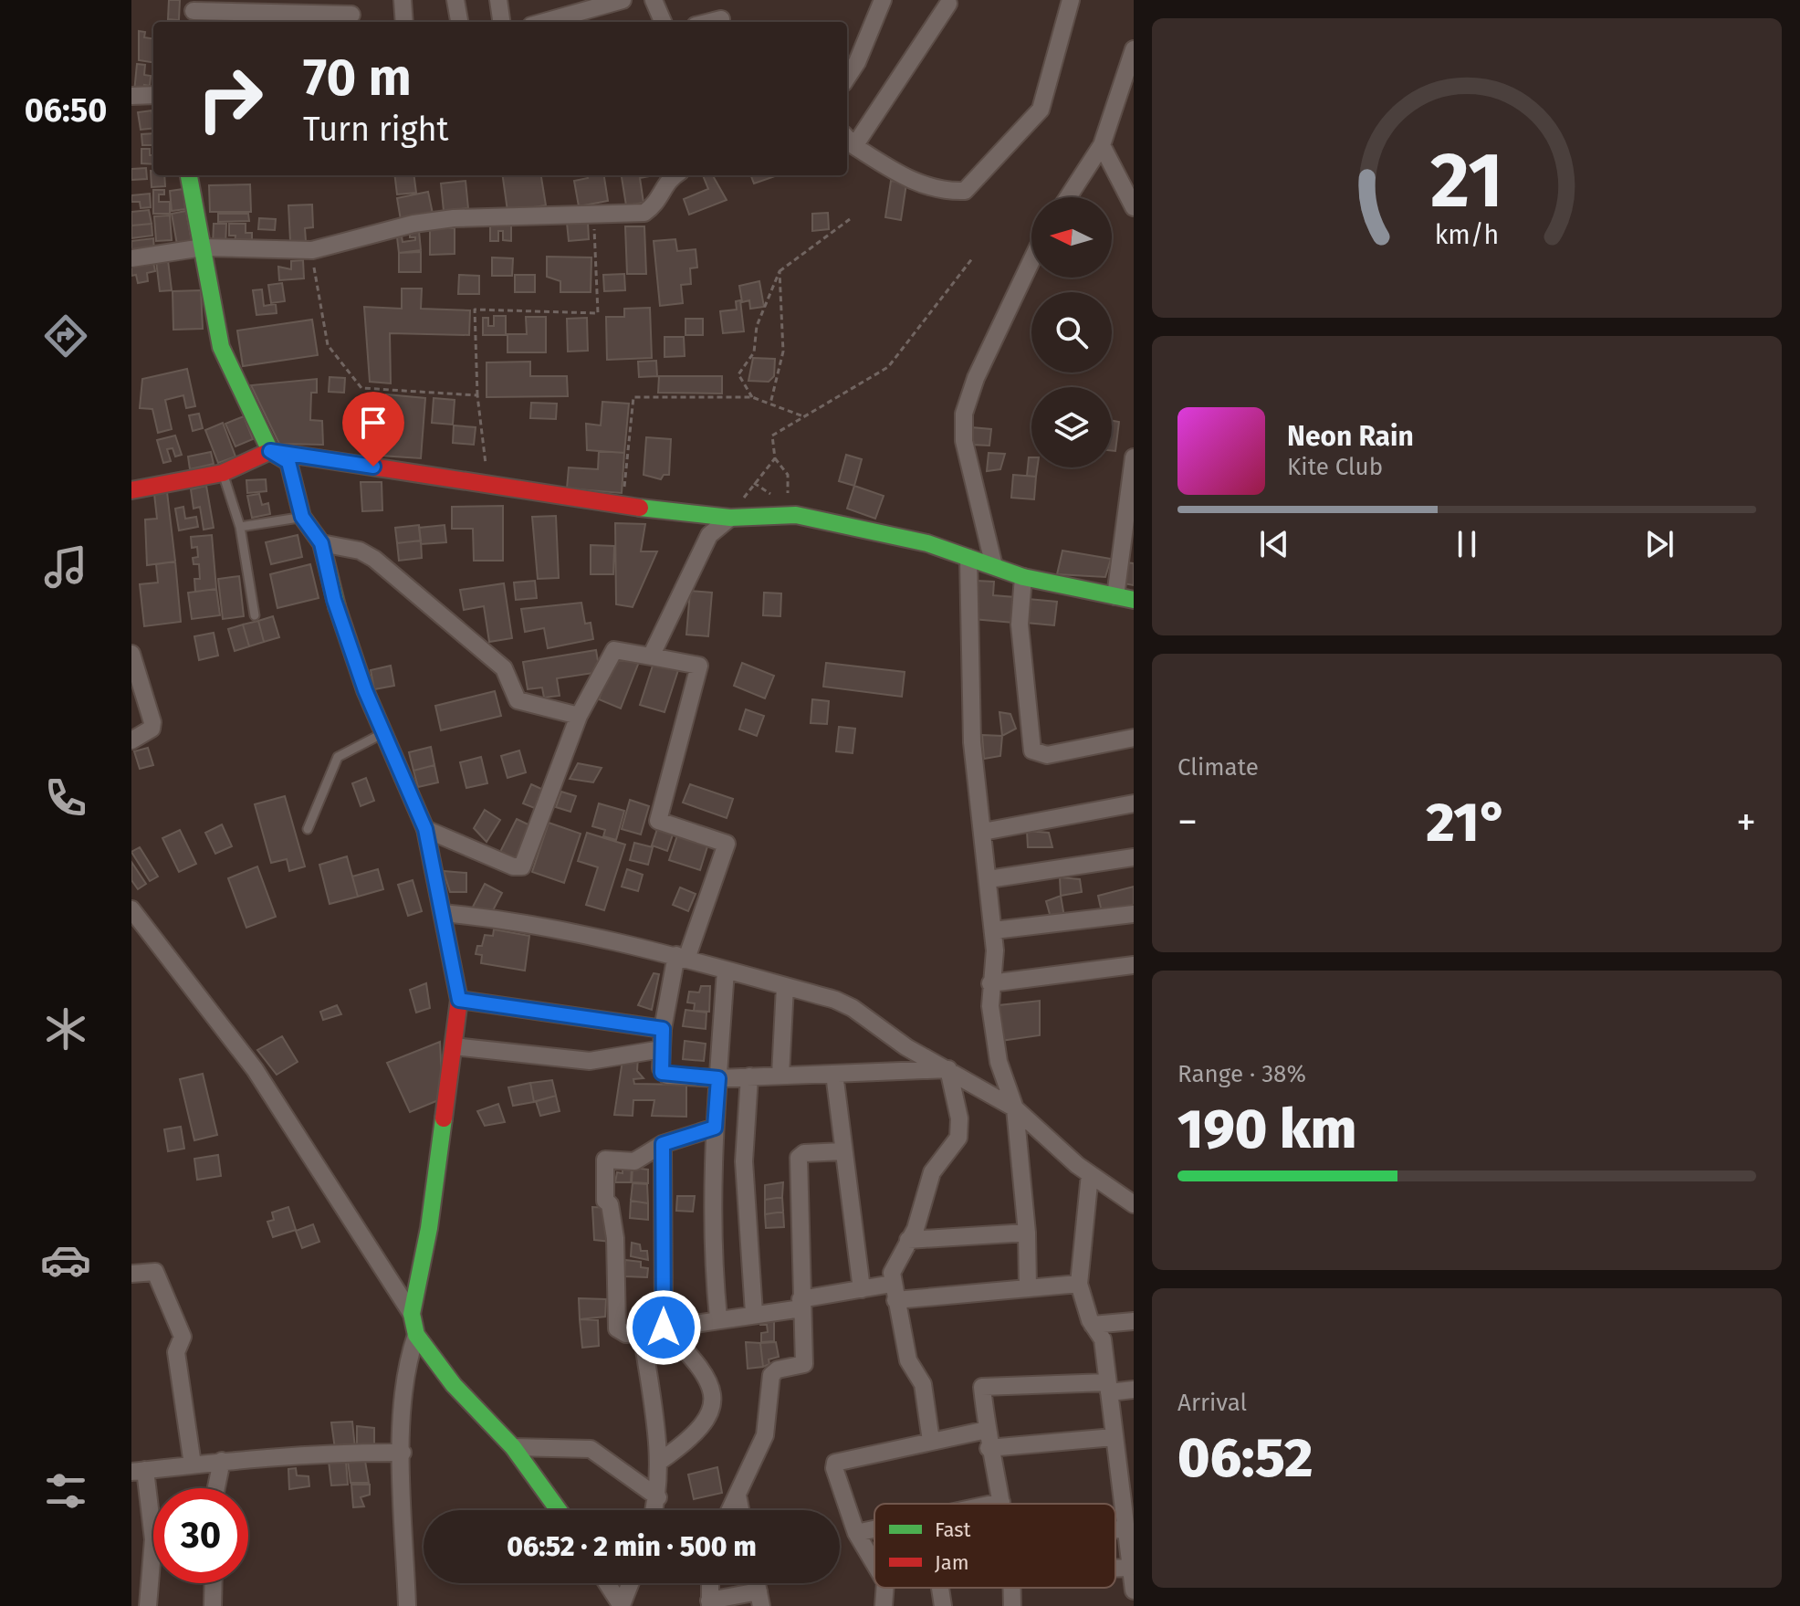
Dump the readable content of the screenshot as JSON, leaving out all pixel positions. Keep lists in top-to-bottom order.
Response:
{
  "legend": ["Fast", "Jam"],
  "north": "left",
  "page": {
    "tabs": "06:50",
    "turn": ["70 m", "Turn right"],
    "song": ["Neon Rain", "Kite Club"],
    "tile": [
      "Climate",
      ["Range · 38%", "190 km"],
      ["Arrival", "06:52"]
    ],
    "heat": ["−", "21°", "+"],
    "limit": "30",
    "trip": "06:52 · 2 min · 500 m",
    "gauge": ["21", "km/h"]
  }
}
